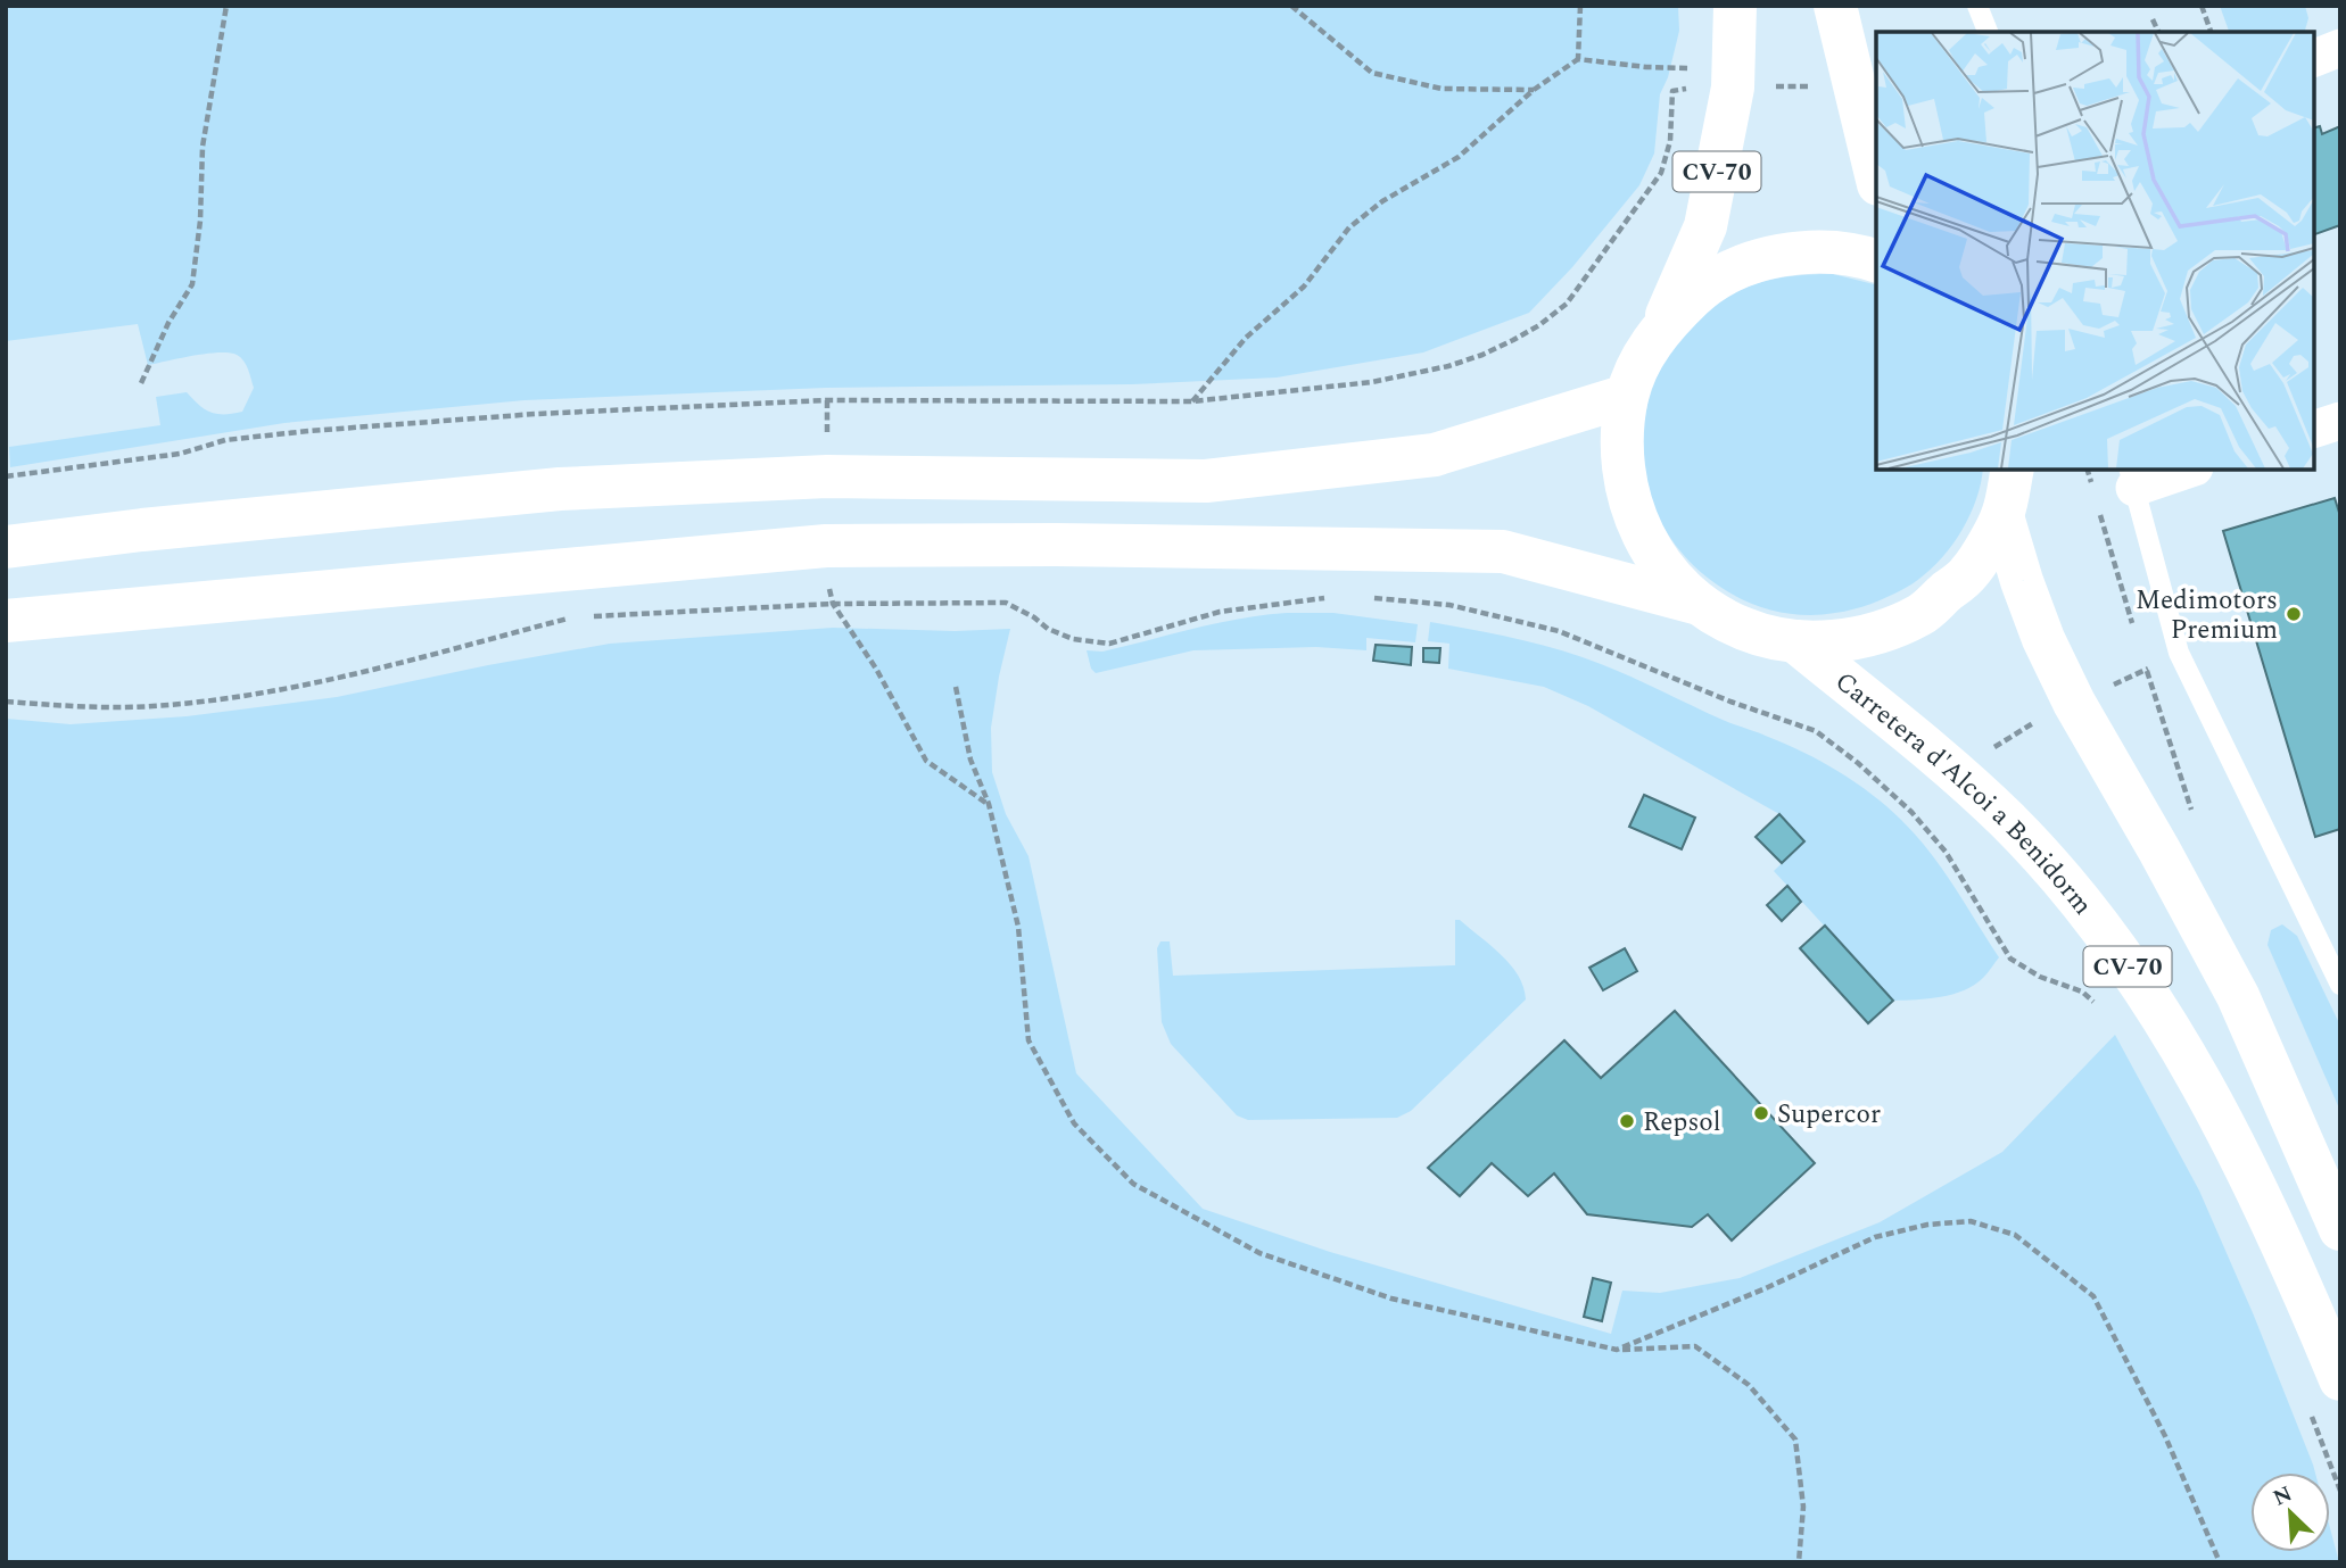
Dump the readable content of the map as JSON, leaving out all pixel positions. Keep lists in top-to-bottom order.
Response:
{
  "streets": {
    "main road": ["CV-70", "Carretera d'Alcoi a Benidorm"]
  },
  "crossings": [
    ["CV-70", "Carretera d'Alcoi a Benidorm"]
  ],
  "places": ["Medimotors Premium", "Supercor", "Repsol"],
  "north": "top left"
}
